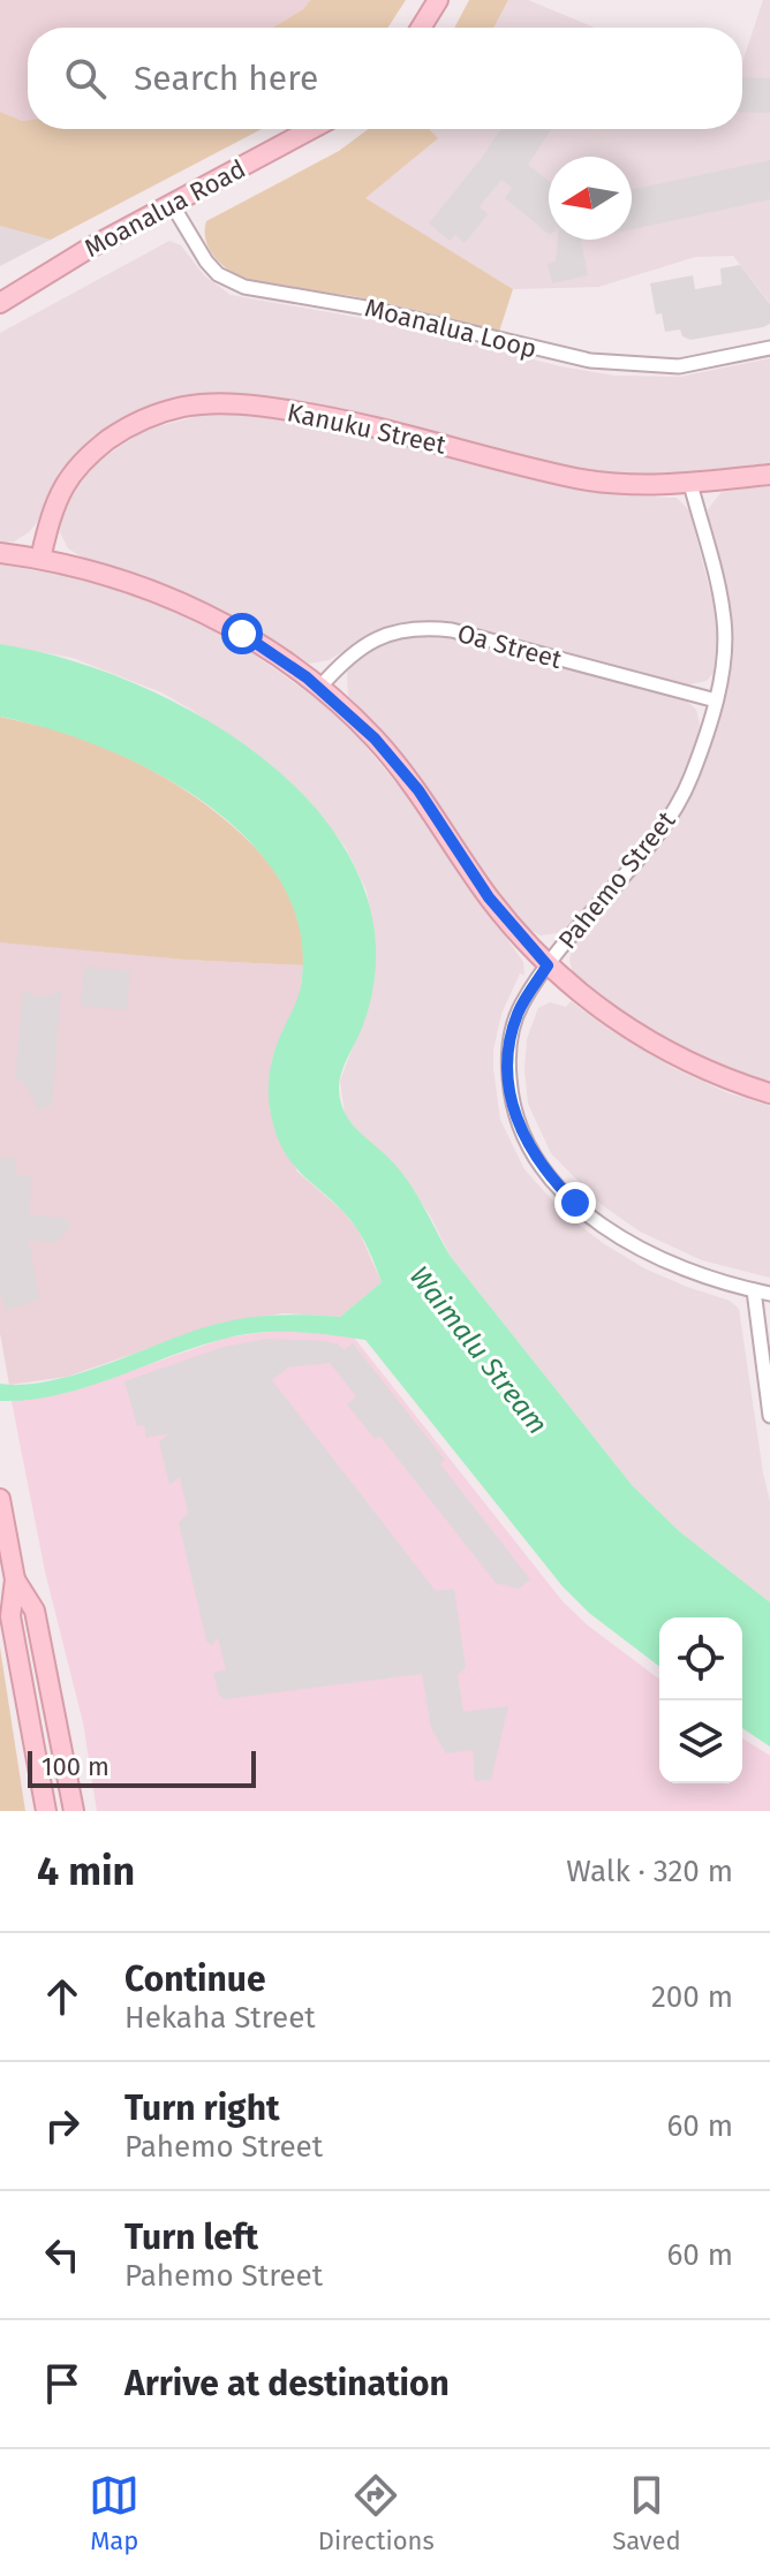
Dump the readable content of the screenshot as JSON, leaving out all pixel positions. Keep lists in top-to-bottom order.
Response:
{
  "streets": {
    "street": [
      "Moanalua Road",
      "Moanalua Loop",
      "Kanuku Street",
      "Oa Street",
      "Pahemo Street"
    ]
  },
  "crossings": [
    ["Moanalua Road", "Moanalua Loop"],
    ["Kanuku Street", "Pahemo Street"],
    ["Oa Street", "Pahemo Street"]
  ],
  "water": ["Waimalu Stream"],
  "scale_bar": "100 m",
  "north": "left",
  "page": {
    "search": "Search here",
    "scale": "100 m",
    "heading": ["4 min", "Walk · 320 m"],
    "list": [
      ["Continue", "Hekaha Street", "200 m"],
      ["Turn right", "Pahemo Street", "60 m"],
      ["Turn left", "Pahemo Street", "60 m"],
      "Arrive at destination"
    ],
    "nav": ["Map", "Directions", "Saved"]
  }
}
